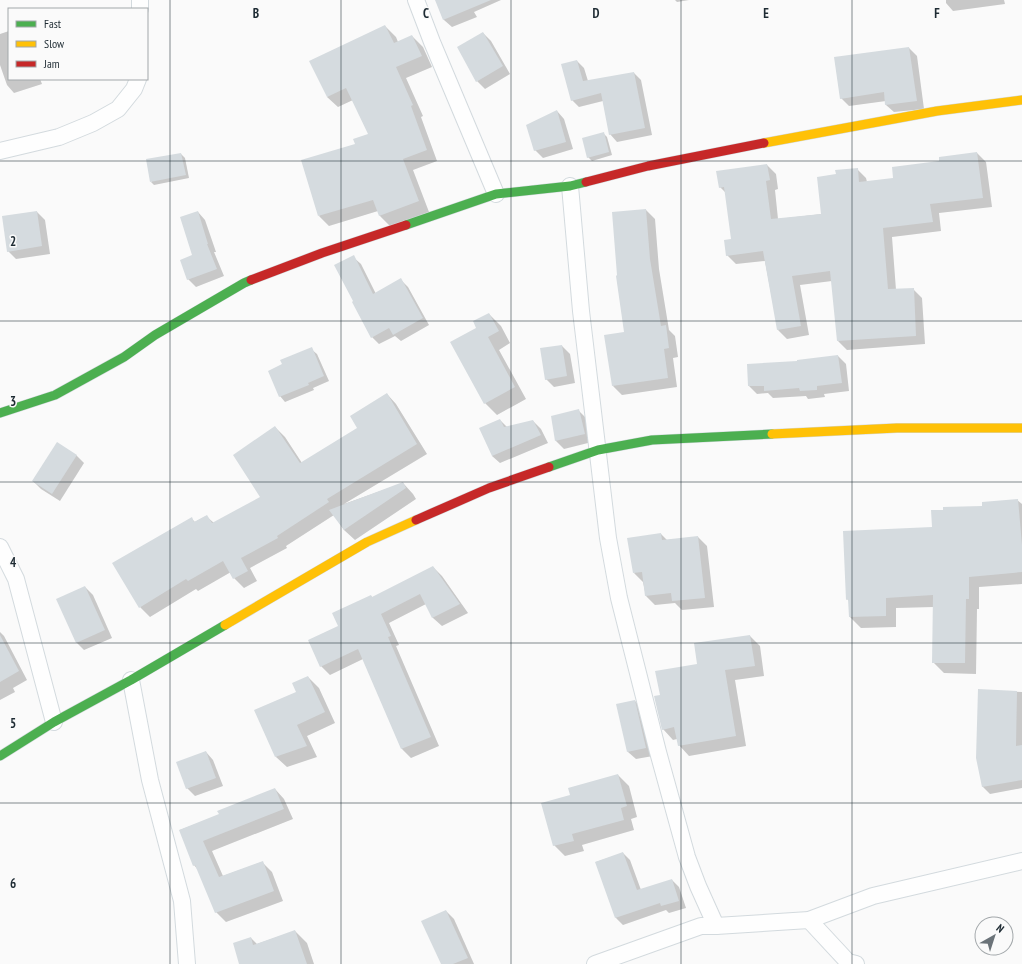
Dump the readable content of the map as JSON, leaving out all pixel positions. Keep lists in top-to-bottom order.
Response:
{
  "legend": ["Fast", "Slow", "Jam"],
  "north": "top right",
  "grid": {
    "columns": [
      "B",
      "C",
      "D",
      "E",
      "F"
    ],
    "rows": [
      "2",
      "3",
      "4",
      "5",
      "6"
    ]
  }
}
